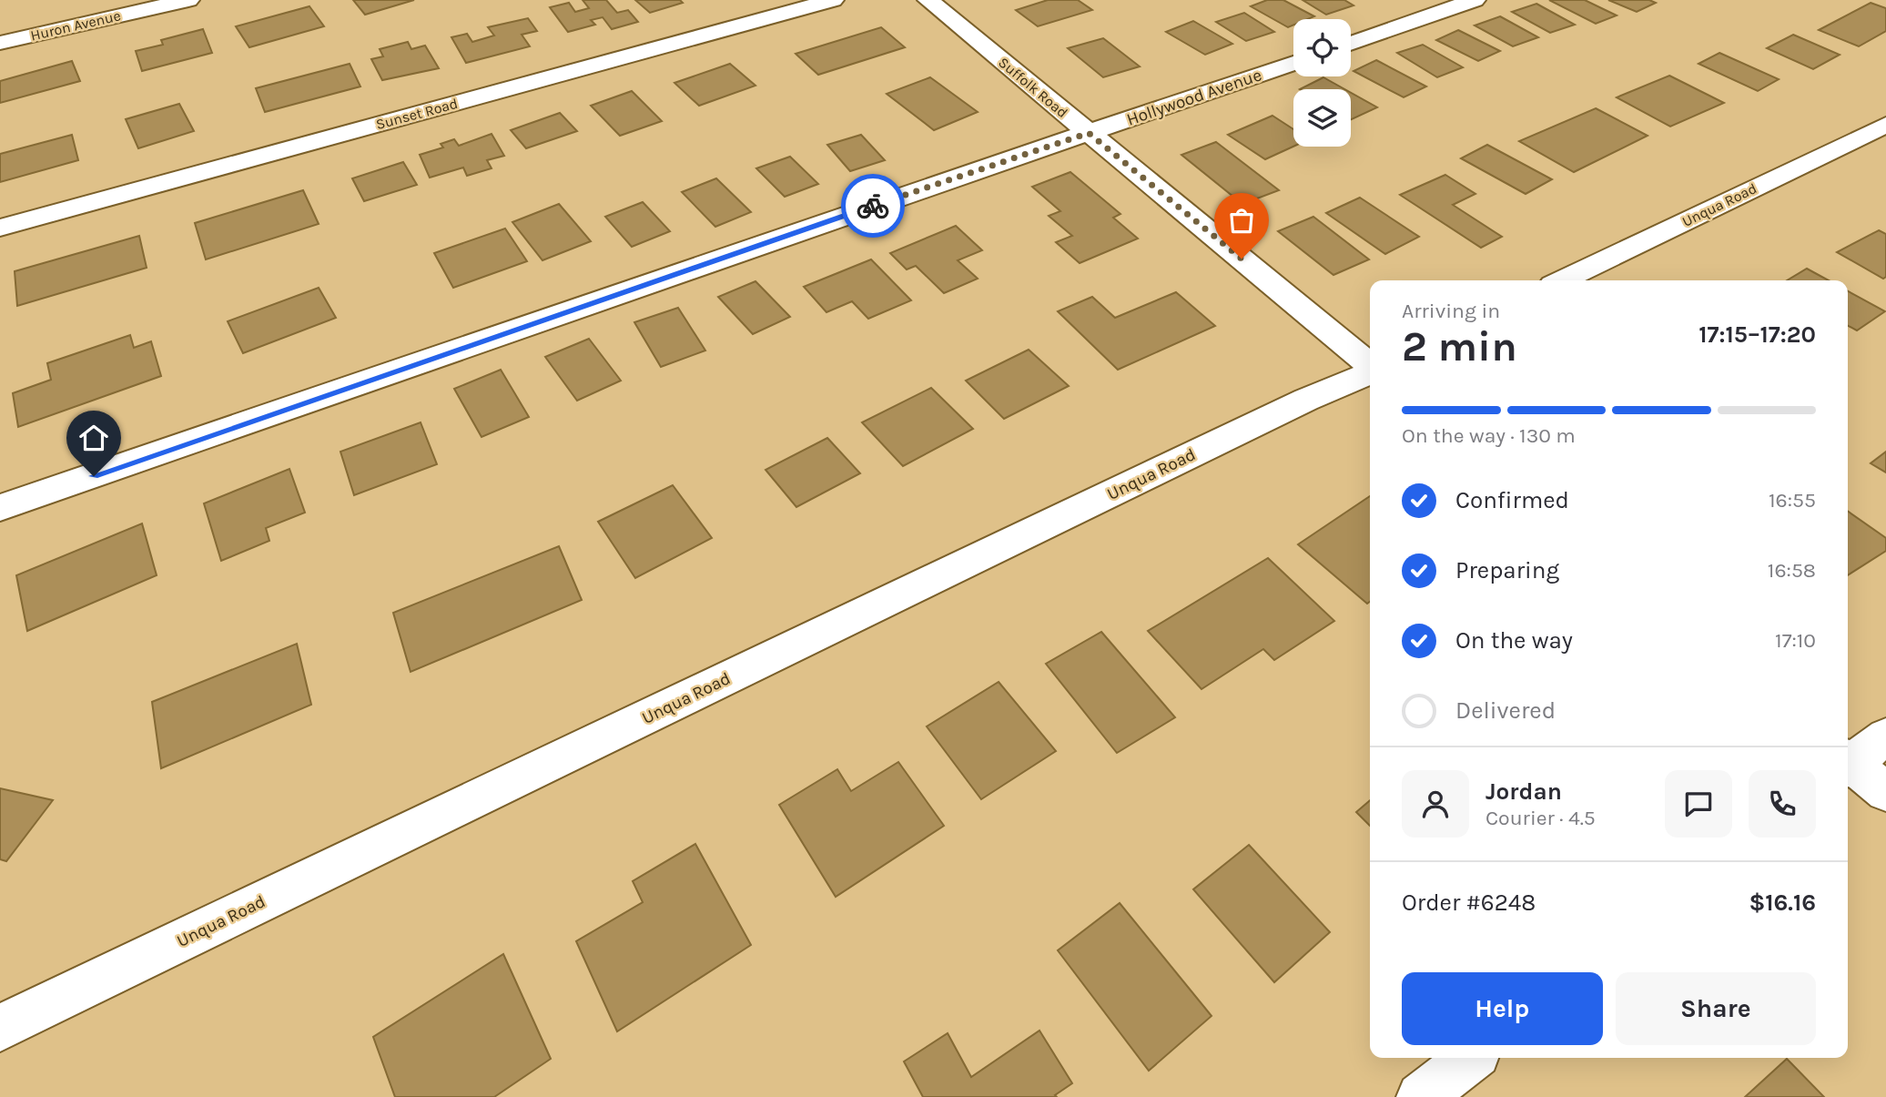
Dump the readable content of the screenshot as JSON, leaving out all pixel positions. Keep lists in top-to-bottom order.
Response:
{
  "streets": {
    "street": [
      "Huron Avenue",
      "Suffolk Road",
      "Hollywood Avenue",
      "Sunset Road",
      "Unqua Road"
    ]
  },
  "crossings": [
    ["Suffolk Road", "Hollywood Avenue"]
  ],
  "page": {
    "heading": ["2 min", "Arriving in", "17:15–17:20"],
    "panel": [
      "Jordan",
      "Courier · 4.5",
      "Order #6248",
      "$16.16"
    ],
    "bar": "On the way · 130 m",
    "list": [
      ["Confirmed", "16:55"],
      ["Preparing", "16:58"],
      ["On the way", "17:10"],
      "Delivered"
    ],
    "buttons": ["Help", "Share"]
  }
}
